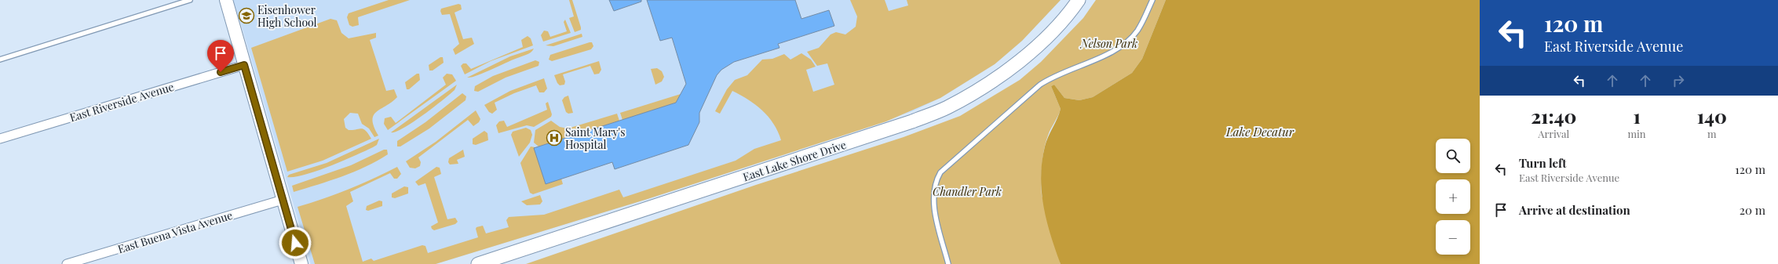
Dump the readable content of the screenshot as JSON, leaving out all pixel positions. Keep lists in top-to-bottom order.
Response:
{
  "streets": {
    "main road": ["East Lake Shore Drive"],
    "street": ["East Riverside Avenue", "East Buena Vista Avenue"]
  },
  "water": ["Lake Decatur"],
  "parks": ["Nelson Park", "Chandler Park"],
  "places": {
    "school or university": ["Eisenhower High School"],
    "hospital": ["Saint Mary's Hospital"]
  },
  "page": {
    "turn": ["120 m", "East Riverside Avenue"],
    "eta": [
      "21:40",
      "Arrival",
      "1",
      "min",
      "140",
      "m"
    ],
    "map_buttons": ["+", "−"],
    "list": [
      {
        "name": "Turn left",
        "note": "East Riverside Avenue",
        "value": "120 m"
      },
      {
        "name": "Arrive at destination",
        "value": "20 m"
      }
    ]
  }
}
